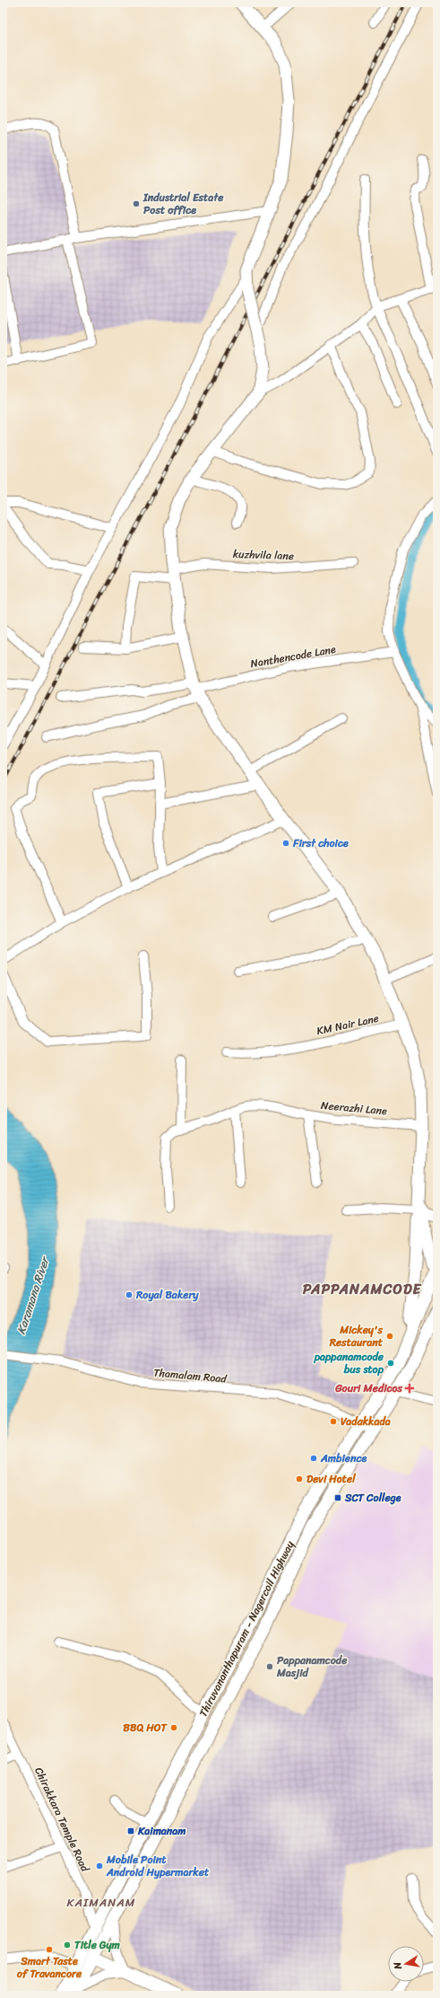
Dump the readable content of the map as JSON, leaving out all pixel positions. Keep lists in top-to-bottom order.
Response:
{
  "streets": {
    "main road": ["Thiruvananthapuram - Nagercoil Highway"],
    "street": [
      "kuzhvila lane",
      "Nanthencode Lane",
      "KM Nair Lane",
      "Neerazhi Lane",
      "Thamalam Road",
      "Chirakkara Temple Road"
    ]
  },
  "crossings": [
    ["Thamalam Road", "Thiruvananthapuram - Nagercoil Highway"],
    ["Thiruvananthapuram - Nagercoil Highway", "Chirakkara Temple Road"]
  ],
  "districts": ["PAPPANAMCODE", "KAIMANAM"],
  "water": ["Karamana River"],
  "places": {
    "other": [
      "Industrial Estate Post office",
      "First choice",
      "Royal Bakery",
      "Mickey's Restaurant",
      "pappanamcode bus stop",
      "Vadakkada",
      "Ambience",
      "Devi Hotel",
      "Pappanamcode Masjid",
      "BBQ HOT",
      "Mobile Point Android Hypermarket",
      "Title Gym",
      "Smart Taste of Travancore"
    ],
    "health": ["Gouri Medicos"],
    "transit": ["SCT College", "Kaimanam"]
  },
  "north": "left"
}
